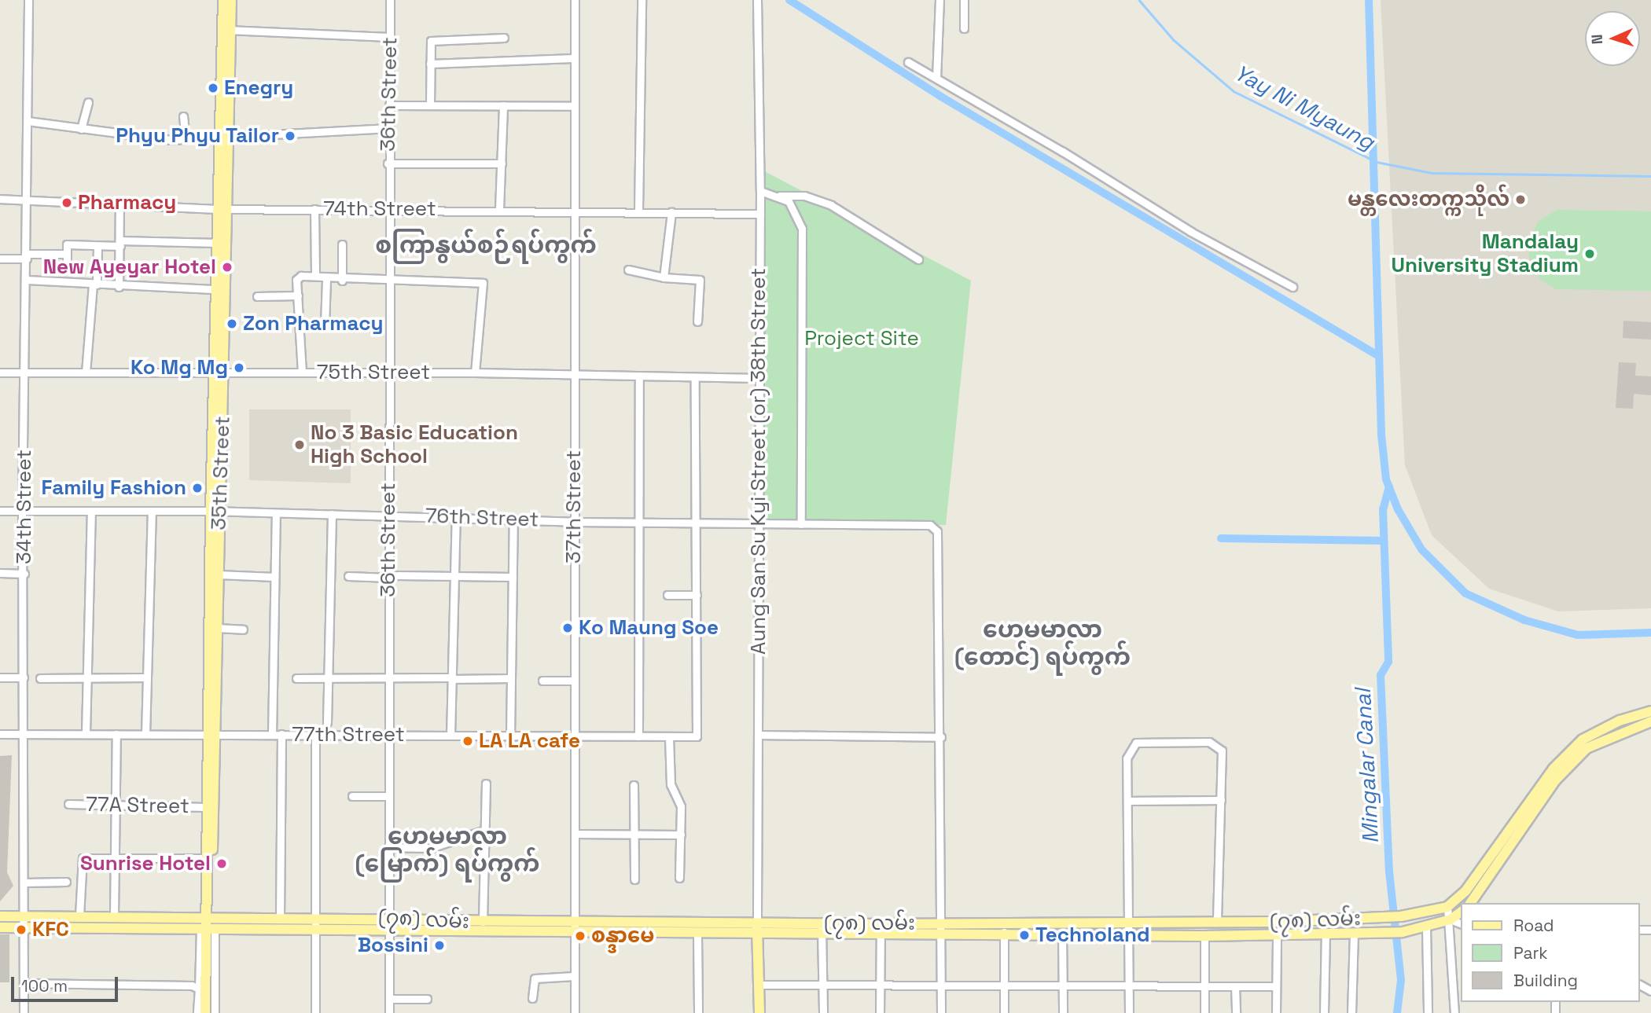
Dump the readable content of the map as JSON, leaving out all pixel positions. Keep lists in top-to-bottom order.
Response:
{
  "streets": {
    "main road": ["35th Street", "(၇၈) လမ်း"],
    "street": [
      "36th Street",
      "74th Street",
      "75th Street",
      "Aung San Su Kyi Street (or) 38th Street",
      "34th Street",
      "37th Street",
      "76th Street",
      "77th Street",
      "77A Street"
    ]
  },
  "crossings": [
    ["36th Street", "74th Street"],
    ["36th Street", "75th Street"],
    ["36th Street", "76th Street"],
    ["36th Street", "77th Street"],
    ["36th Street", "(၇၈) လမ်း"],
    ["74th Street", "Aung San Su Kyi Street (or) 38th Street"],
    ["74th Street", "35th Street"],
    ["74th Street", "34th Street"],
    ["74th Street", "37th Street"],
    ["75th Street", "Aung San Su Kyi Street (or) 38th Street"],
    ["75th Street", "35th Street"],
    ["75th Street", "34th Street"],
    ["75th Street", "37th Street"],
    ["Aung San Su Kyi Street (or) 38th Street", "76th Street"],
    ["Aung San Su Kyi Street (or) 38th Street", "(၇၈) လမ်း"],
    ["35th Street", "76th Street"],
    ["35th Street", "77th Street"],
    ["35th Street", "77A Street"],
    ["35th Street", "(၇၈) လမ်း"],
    ["34th Street", "76th Street"],
    ["34th Street", "77th Street"],
    ["34th Street", "(၇၈) လမ်း"],
    ["37th Street", "76th Street"],
    ["37th Street", "77th Street"],
    ["37th Street", "(၇၈) လမ်း"]
  ],
  "districts": ["စကြာနွယ်စဉ်ရပ်ကွက်", "ဟေမမာလာ (တောင်) ရပ်ကွက်", "ဟေမမာလာ (မြောက်) ရပ်ကွက်"],
  "water": ["Yay Ni Myaung", "Mingalar Canal"],
  "parks": ["Project Site"],
  "places": [
    "Enegry",
    "Phyu Phyu Tailor",
    "မန္တလေးတက္ကသိုလ်",
    "Pharmacy",
    "Mandalay University Stadium",
    "New Ayeyar Hotel",
    "Zon Pharmacy",
    "Ko Mg Mg",
    "No 3 Basic Education High School",
    "Family Fashion",
    "Ko Maung Soe",
    "LA LA cafe",
    "Sunrise Hotel",
    "KFC",
    "Technoland",
    "စန္ဒာမေ",
    "Bossini"
  ],
  "legend": ["Road", "Park", "Building"],
  "scale_bar": "100 m",
  "north": "left"
}
